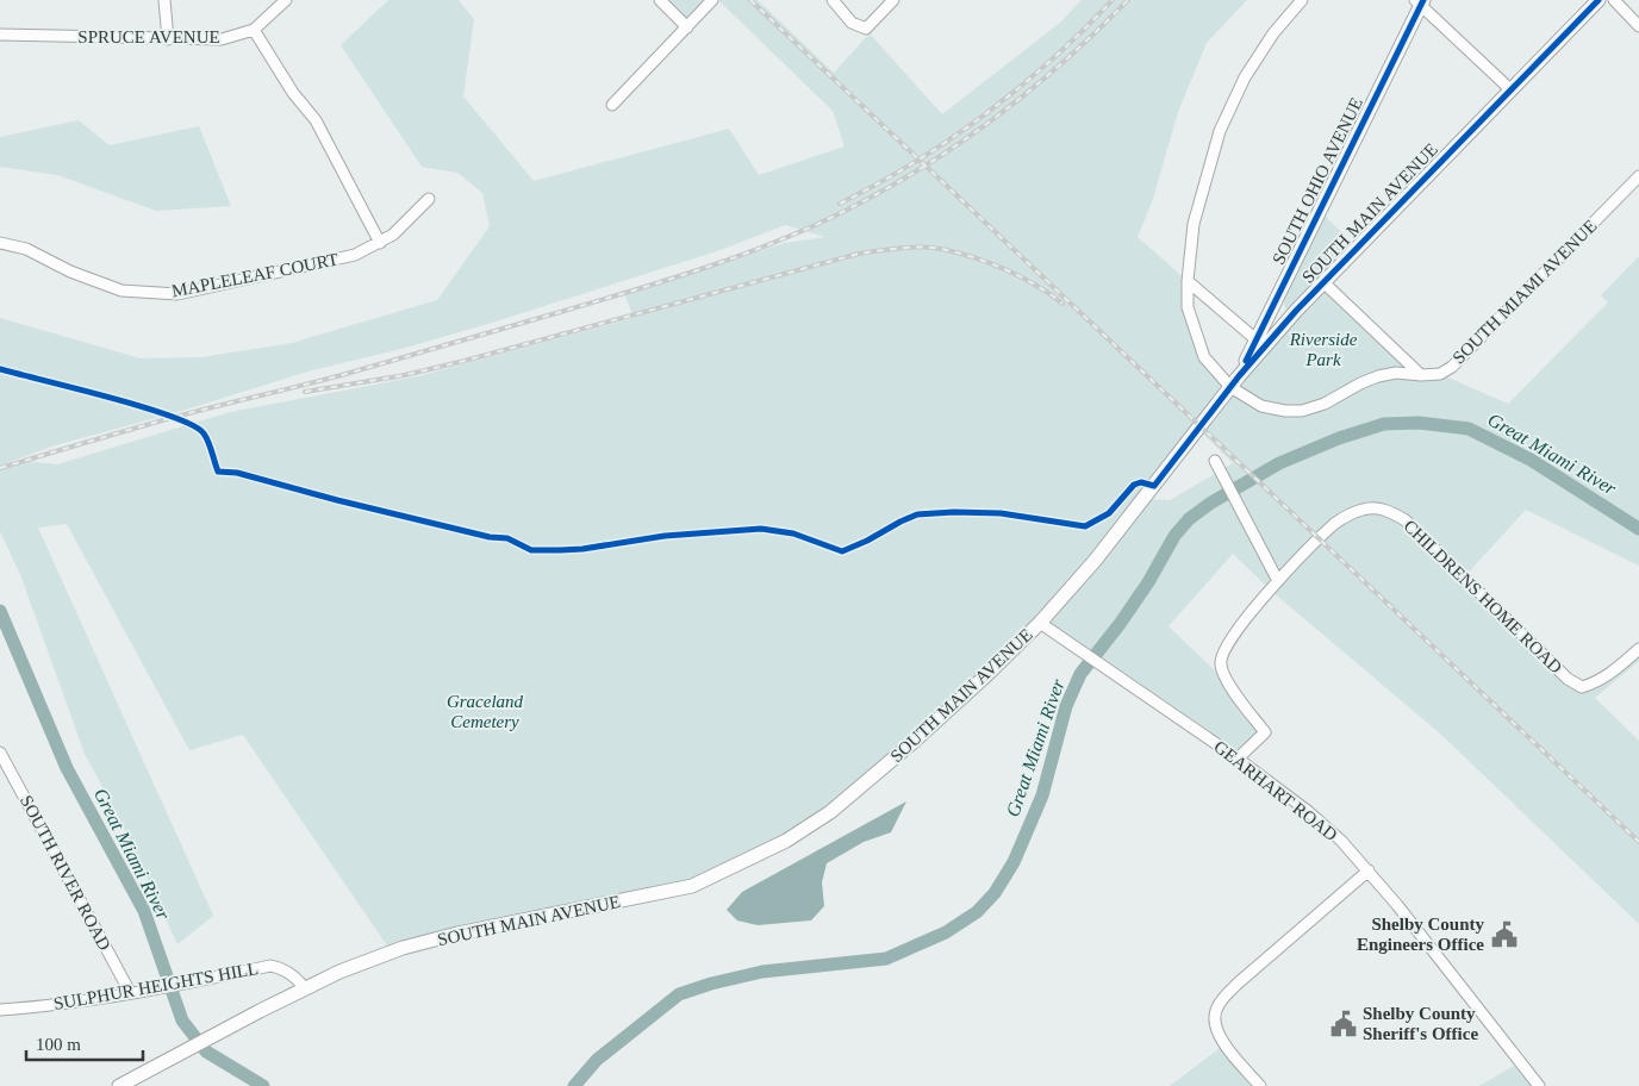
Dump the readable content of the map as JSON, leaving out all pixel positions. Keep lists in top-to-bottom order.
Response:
{
  "streets": {
    "main road": ["SOUTH OHIO AVENUE", "SOUTH MAIN AVENUE"],
    "street": [
      "SPRUCE AVENUE",
      "MAPLELEAF COURT",
      "SOUTH MIAMI AVENUE",
      "CHILDRENS HOME ROAD",
      "GEARHART ROAD",
      "SOUTH RIVER ROAD",
      "SULPHUR HEIGHTS HILL"
    ]
  },
  "crossings": [
    ["SOUTH OHIO AVENUE", "SOUTH MAIN AVENUE"],
    ["SOUTH MAIN AVENUE", "SOUTH MIAMI AVENUE"],
    ["SOUTH MAIN AVENUE", "GEARHART ROAD"],
    ["SOUTH MAIN AVENUE", "SULPHUR HEIGHTS HILL"],
    ["CHILDRENS HOME ROAD", "GEARHART ROAD"],
    ["SOUTH RIVER ROAD", "SULPHUR HEIGHTS HILL"]
  ],
  "water": ["Great Miami River"],
  "parks": ["Riverside Park", "Graceland Cemetery"],
  "places": {
    "public building": ["Shelby County Engineers Office", "Shelby County Sheriff's Office"]
  },
  "scale_bar": "100 m"
}
